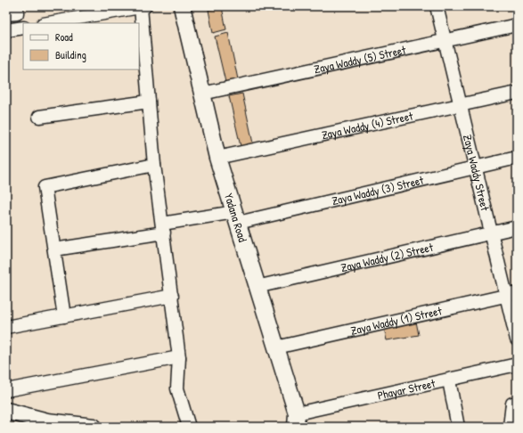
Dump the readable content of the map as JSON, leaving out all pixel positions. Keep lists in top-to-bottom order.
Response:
{
  "streets": {
    "main road": ["Yadana Road"],
    "street": [
      "Zaya Waddy (5) Street",
      "Zaya Waddy (4) Street",
      "Zaya Waddy Street",
      "Zaya Waddy (3) Street",
      "Zaya Waddy (2) Street",
      "Zaya Waddy (1) Street",
      "Phayar Street"
    ]
  },
  "crossings": [
    ["Zaya Waddy (5) Street", "Zaya Waddy Street"],
    ["Zaya Waddy (5) Street", "Yadana Road"],
    ["Zaya Waddy (4) Street", "Zaya Waddy Street"],
    ["Zaya Waddy (4) Street", "Yadana Road"],
    ["Zaya Waddy Street", "Zaya Waddy (3) Street"],
    ["Zaya Waddy Street", "Zaya Waddy (2) Street"],
    ["Zaya Waddy Street", "Zaya Waddy (1) Street"],
    ["Zaya Waddy (3) Street", "Yadana Road"],
    ["Yadana Road", "Zaya Waddy (2) Street"],
    ["Yadana Road", "Zaya Waddy (1) Street"],
    ["Yadana Road", "Phayar Street"]
  ],
  "legend": ["Road", "Building"]
}
